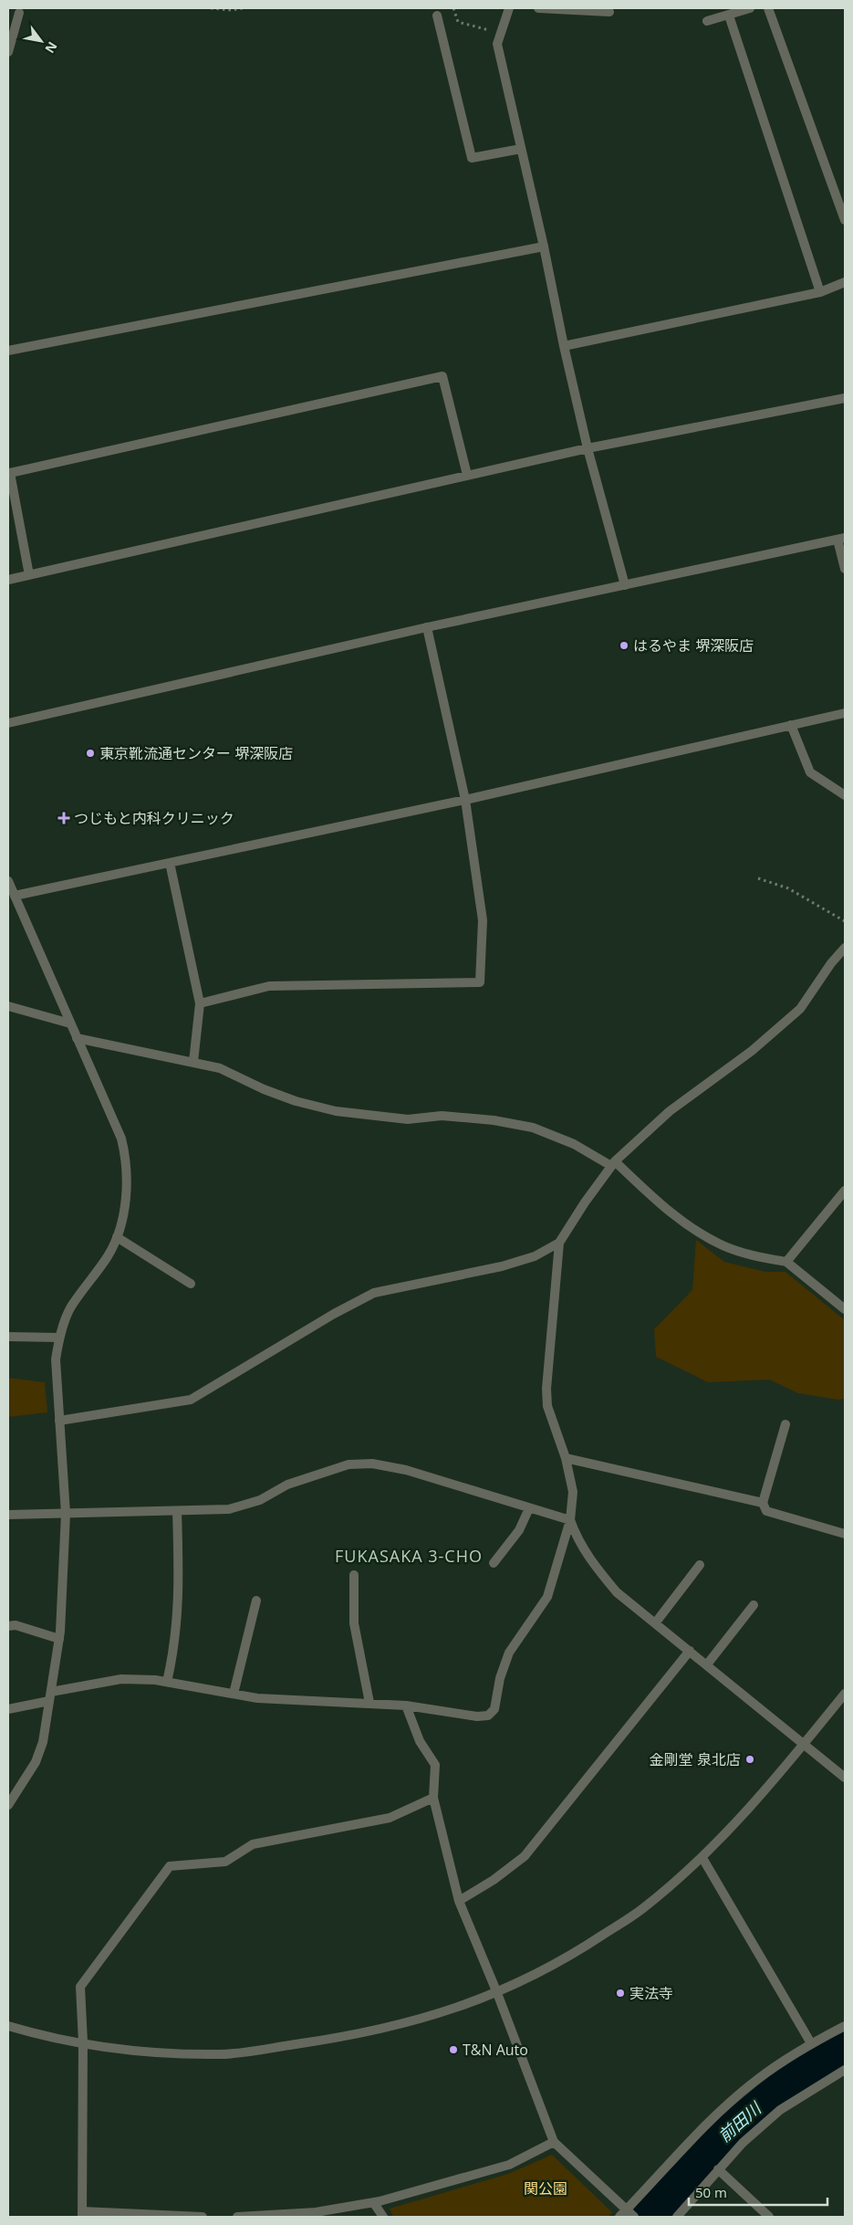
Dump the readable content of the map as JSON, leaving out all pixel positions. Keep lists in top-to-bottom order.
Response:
{
  "districts": ["FUKASAKA 3-CHO"],
  "water": ["前田川"],
  "parks": ["関公園"],
  "places": {
    "other": [
      "はるやま 堺深阪店",
      "東京靴流通センター 堺深阪店",
      "金剛堂 泉北店",
      "実法寺",
      "T&N Auto"
    ],
    "health": ["つじもと内科クリニック"]
  },
  "scale_bar": "50 m",
  "north": "bottom right"
}
